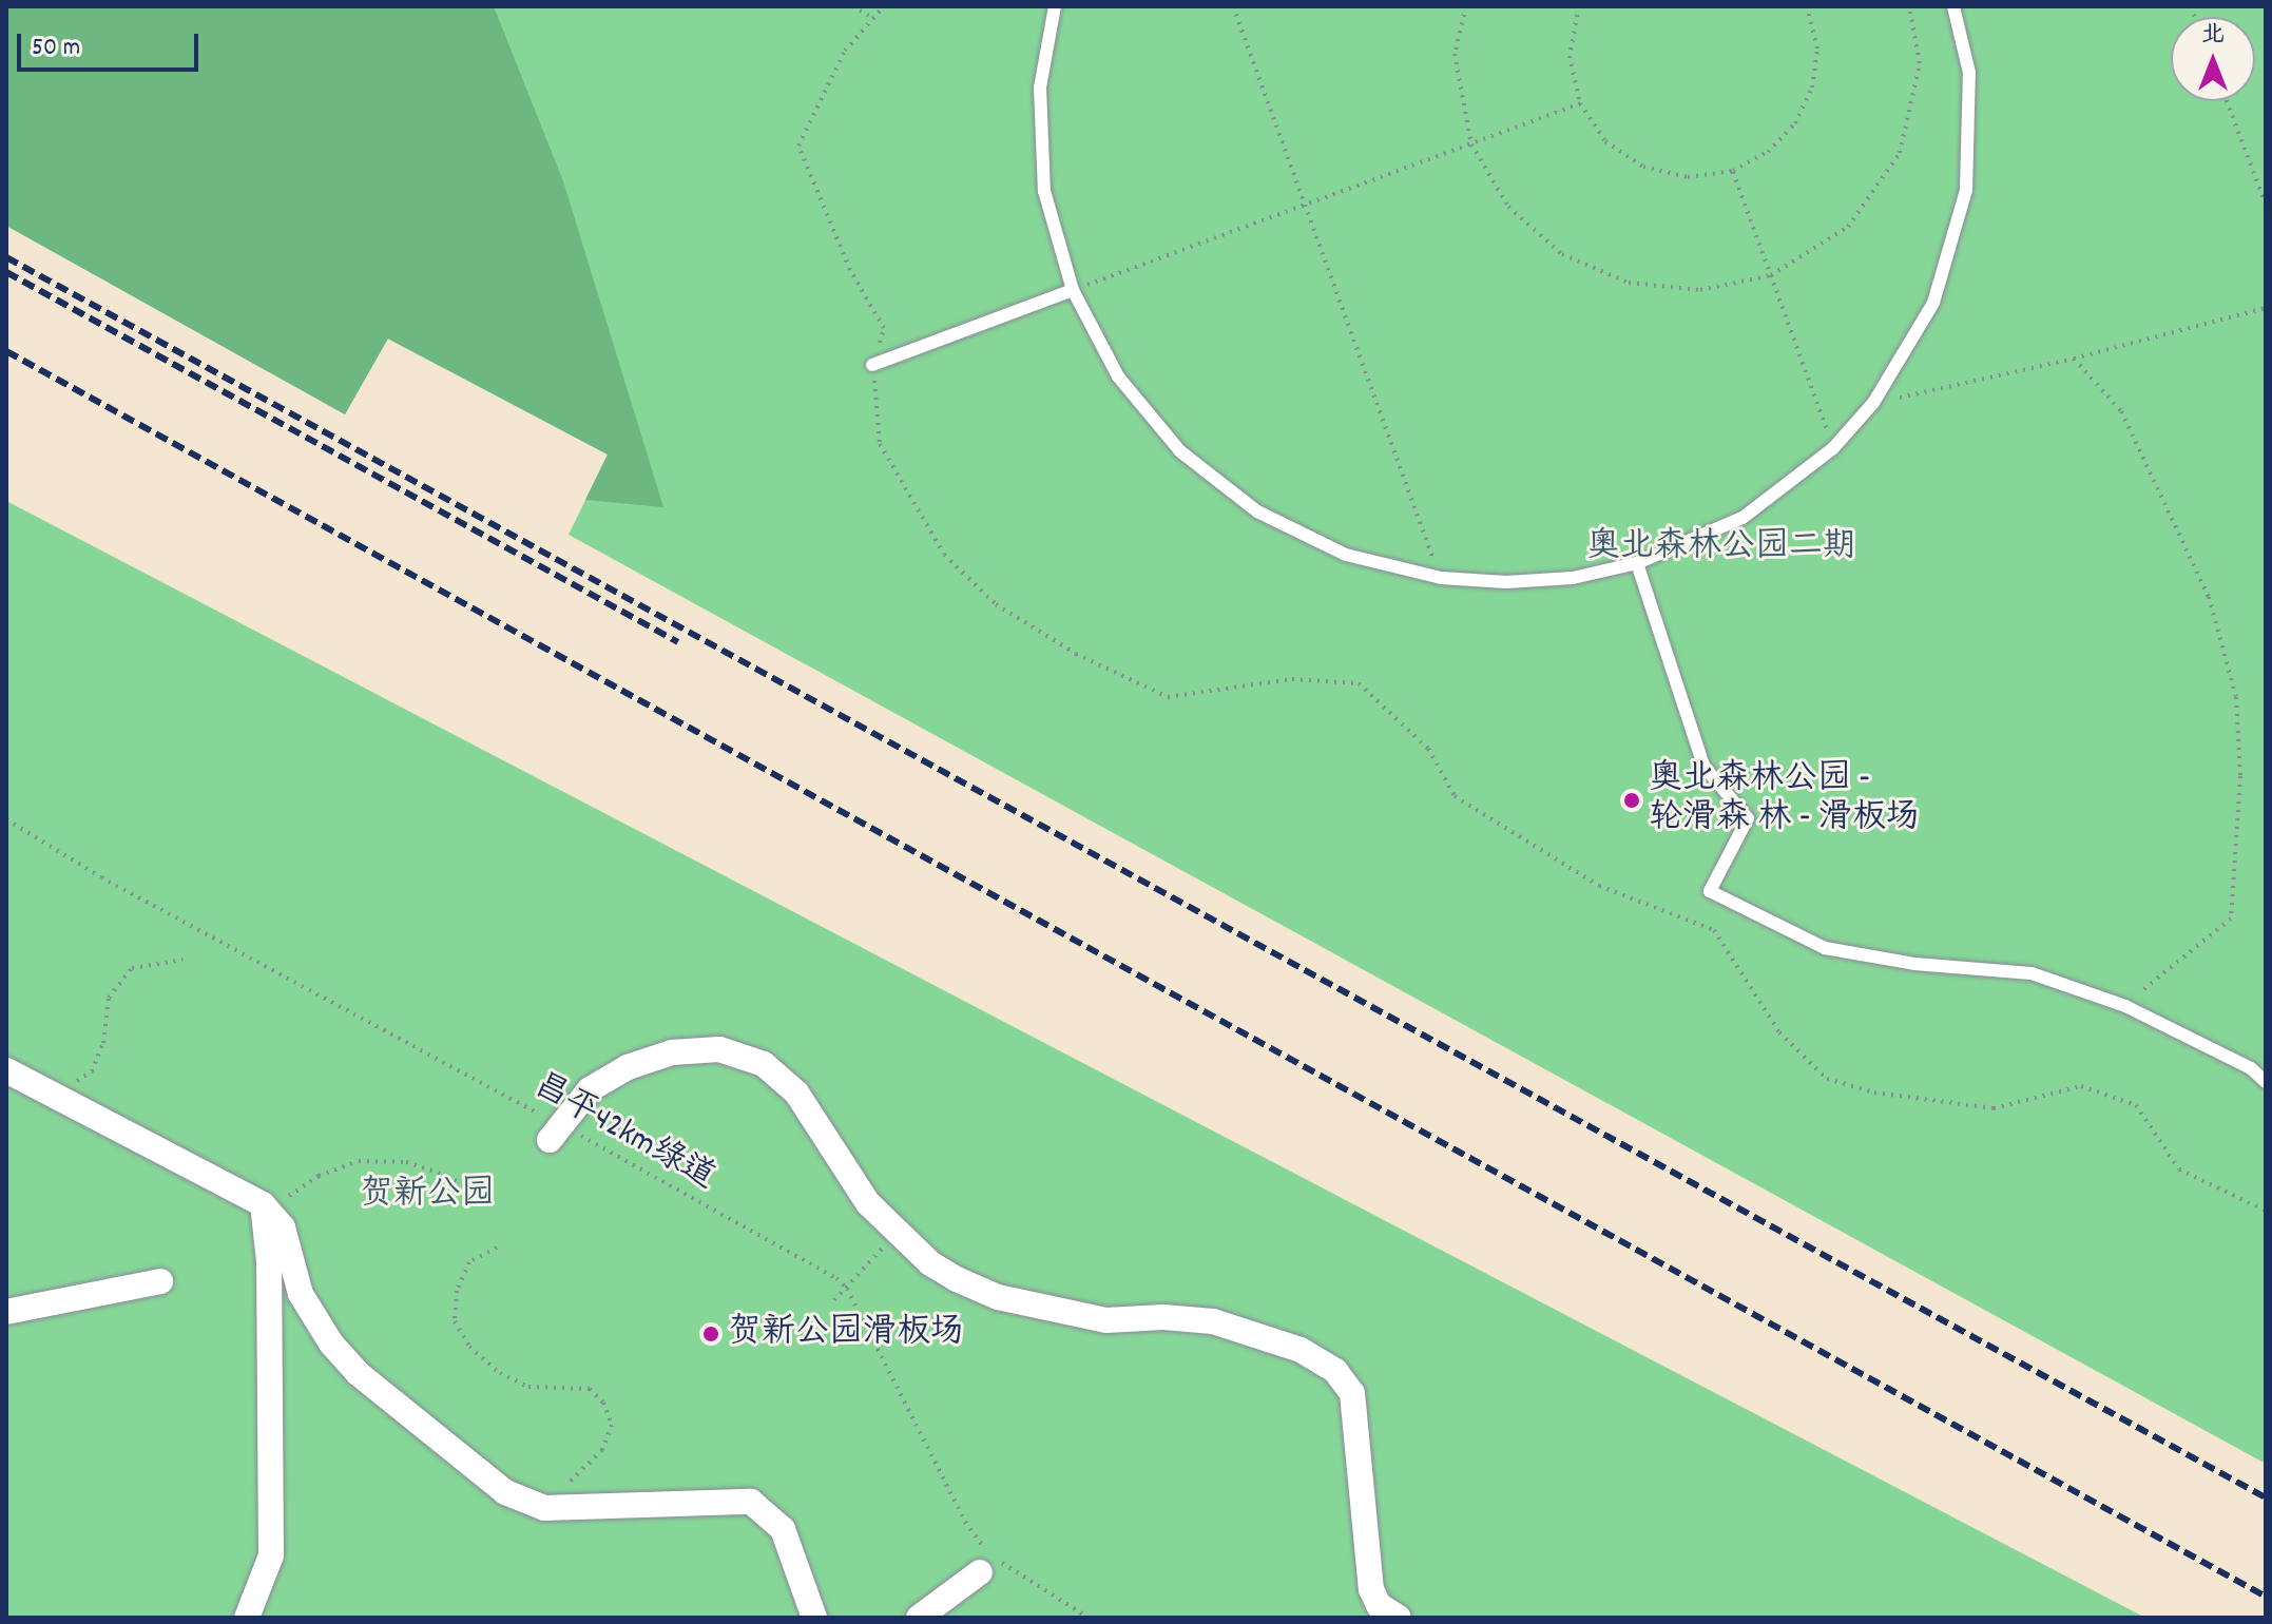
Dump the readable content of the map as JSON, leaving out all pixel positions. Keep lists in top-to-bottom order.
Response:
{
  "streets": {
    "path": ["昌平42km绿道"]
  },
  "parks": ["奥北森林公园二期", "贺新公园"],
  "places": ["奥北森林公园 - 轮滑森 林 - 滑板场", "贺新公园滑板场"],
  "scale_bar": "50 m",
  "north": "top"
}
